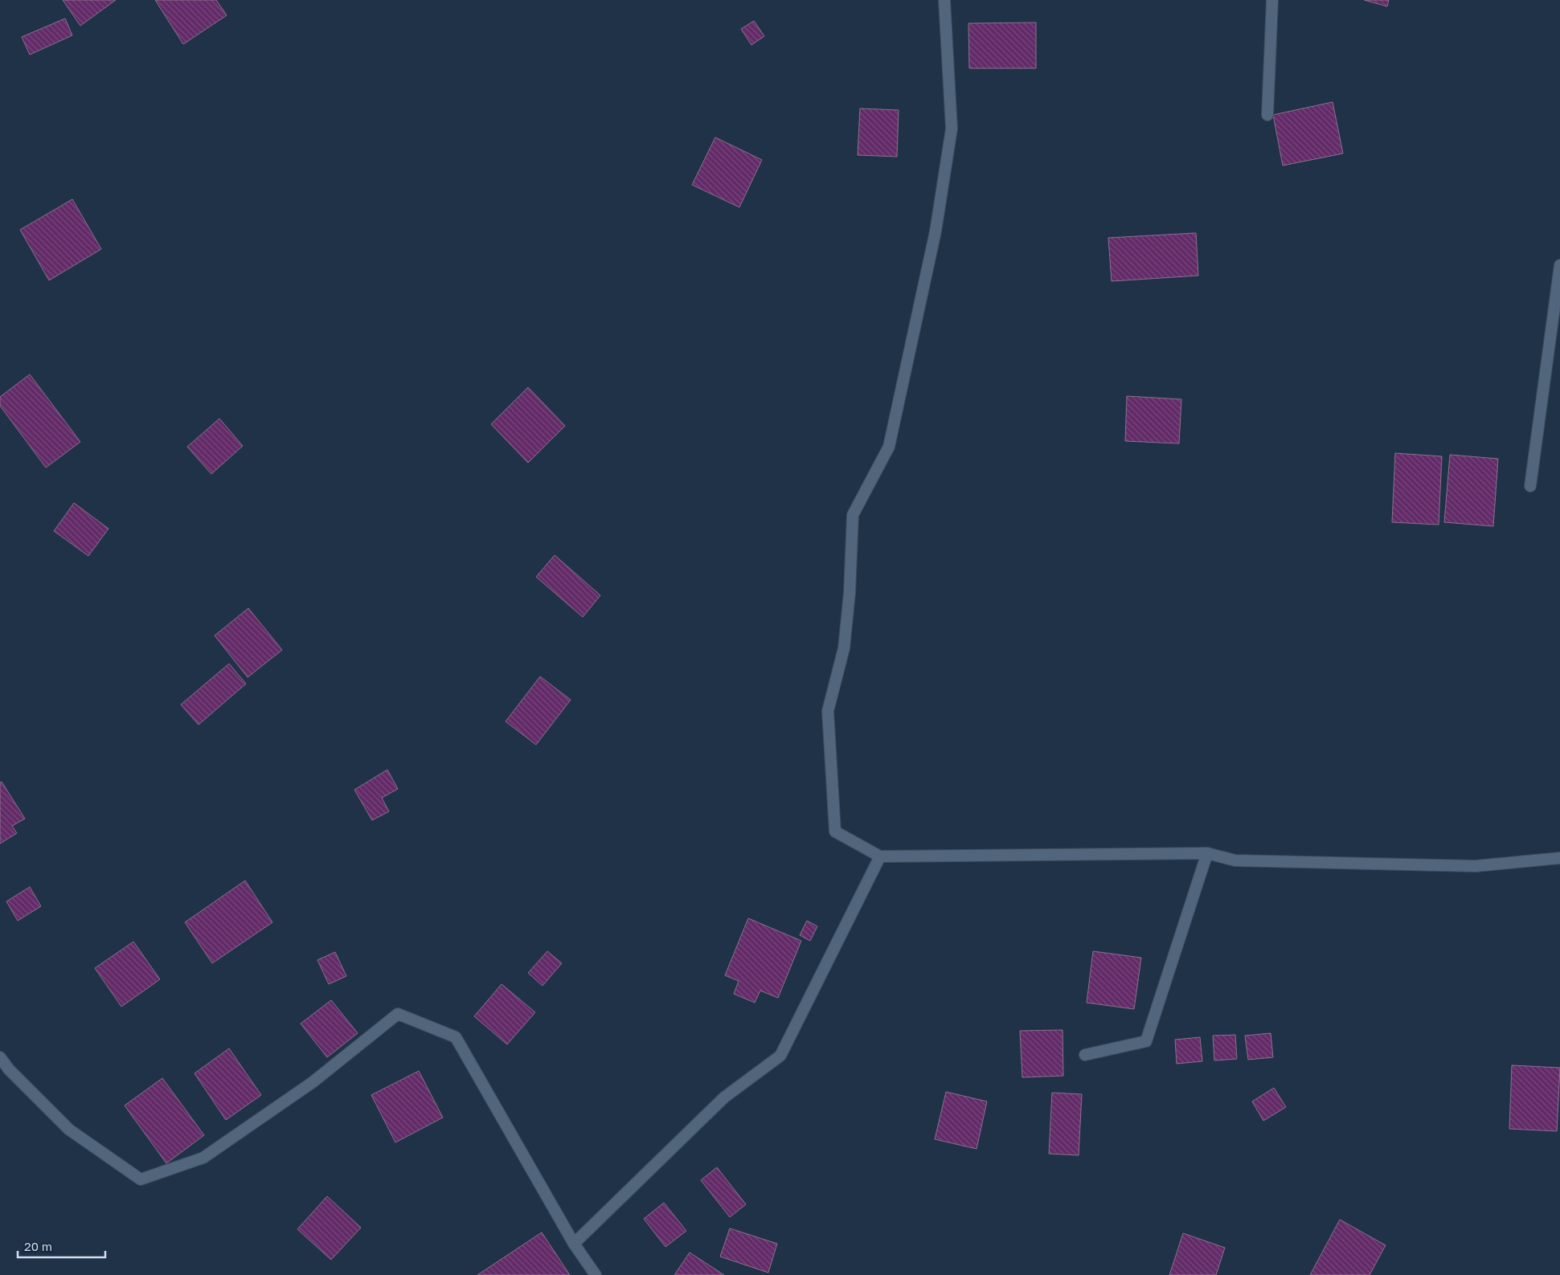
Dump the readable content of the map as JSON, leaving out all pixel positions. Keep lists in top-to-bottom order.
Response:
{
  "scale_bar": "20 m"
}
